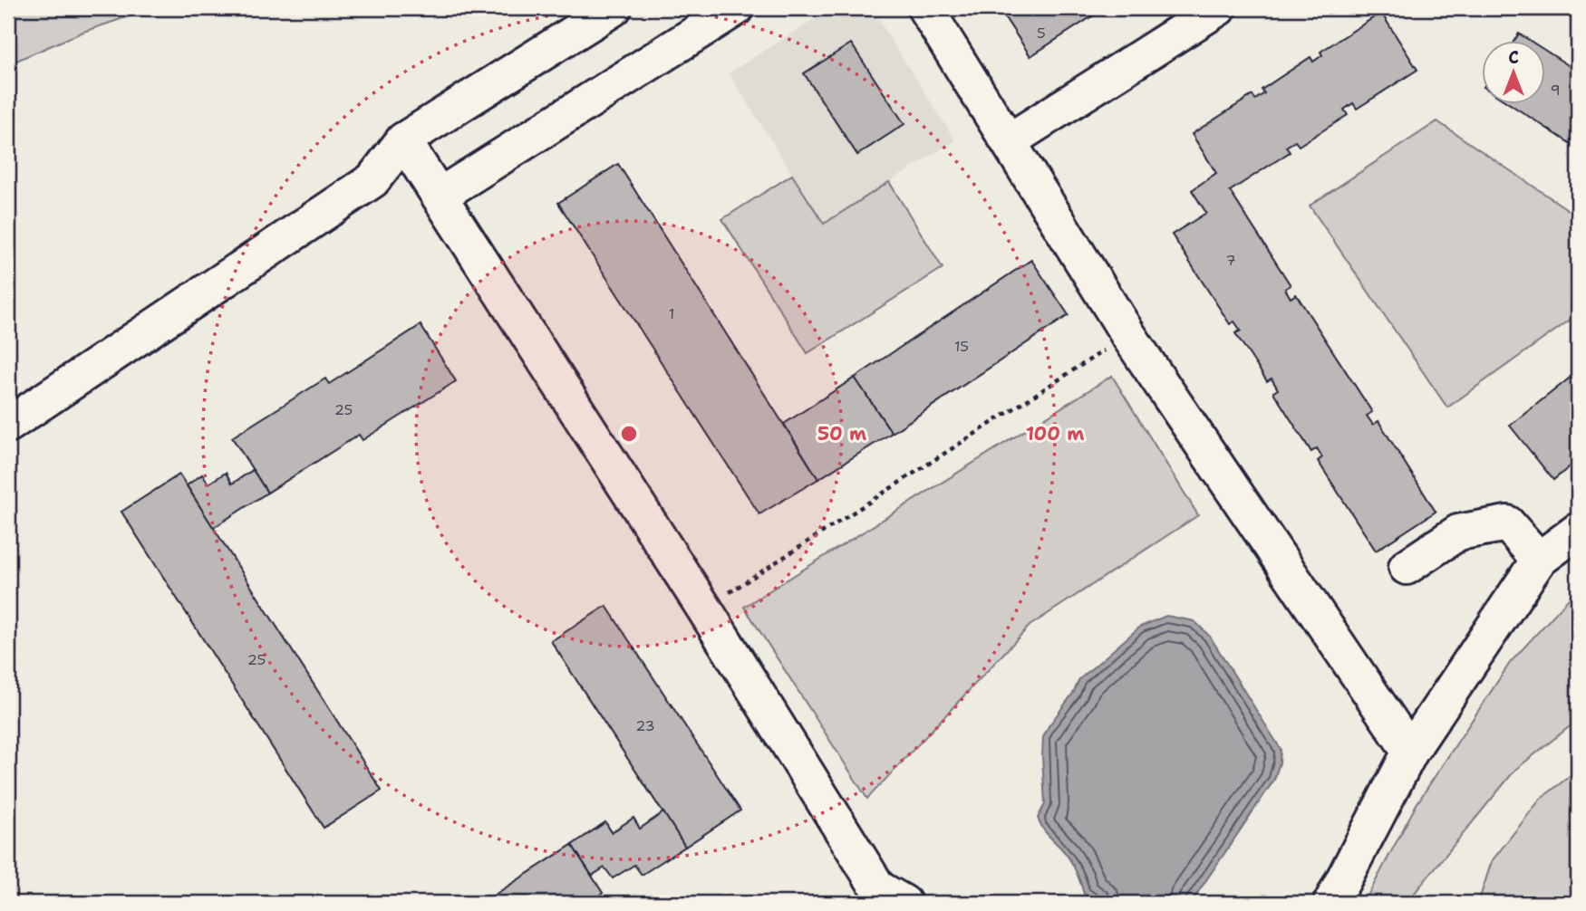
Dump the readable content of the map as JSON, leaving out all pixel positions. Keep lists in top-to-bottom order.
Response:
{
  "house_numbers": [
    "5",
    "9",
    "7",
    "1",
    "15",
    "25",
    "25",
    "23"
  ],
  "north": "top",
  "rings": ["50 m", "100 m"]
}
